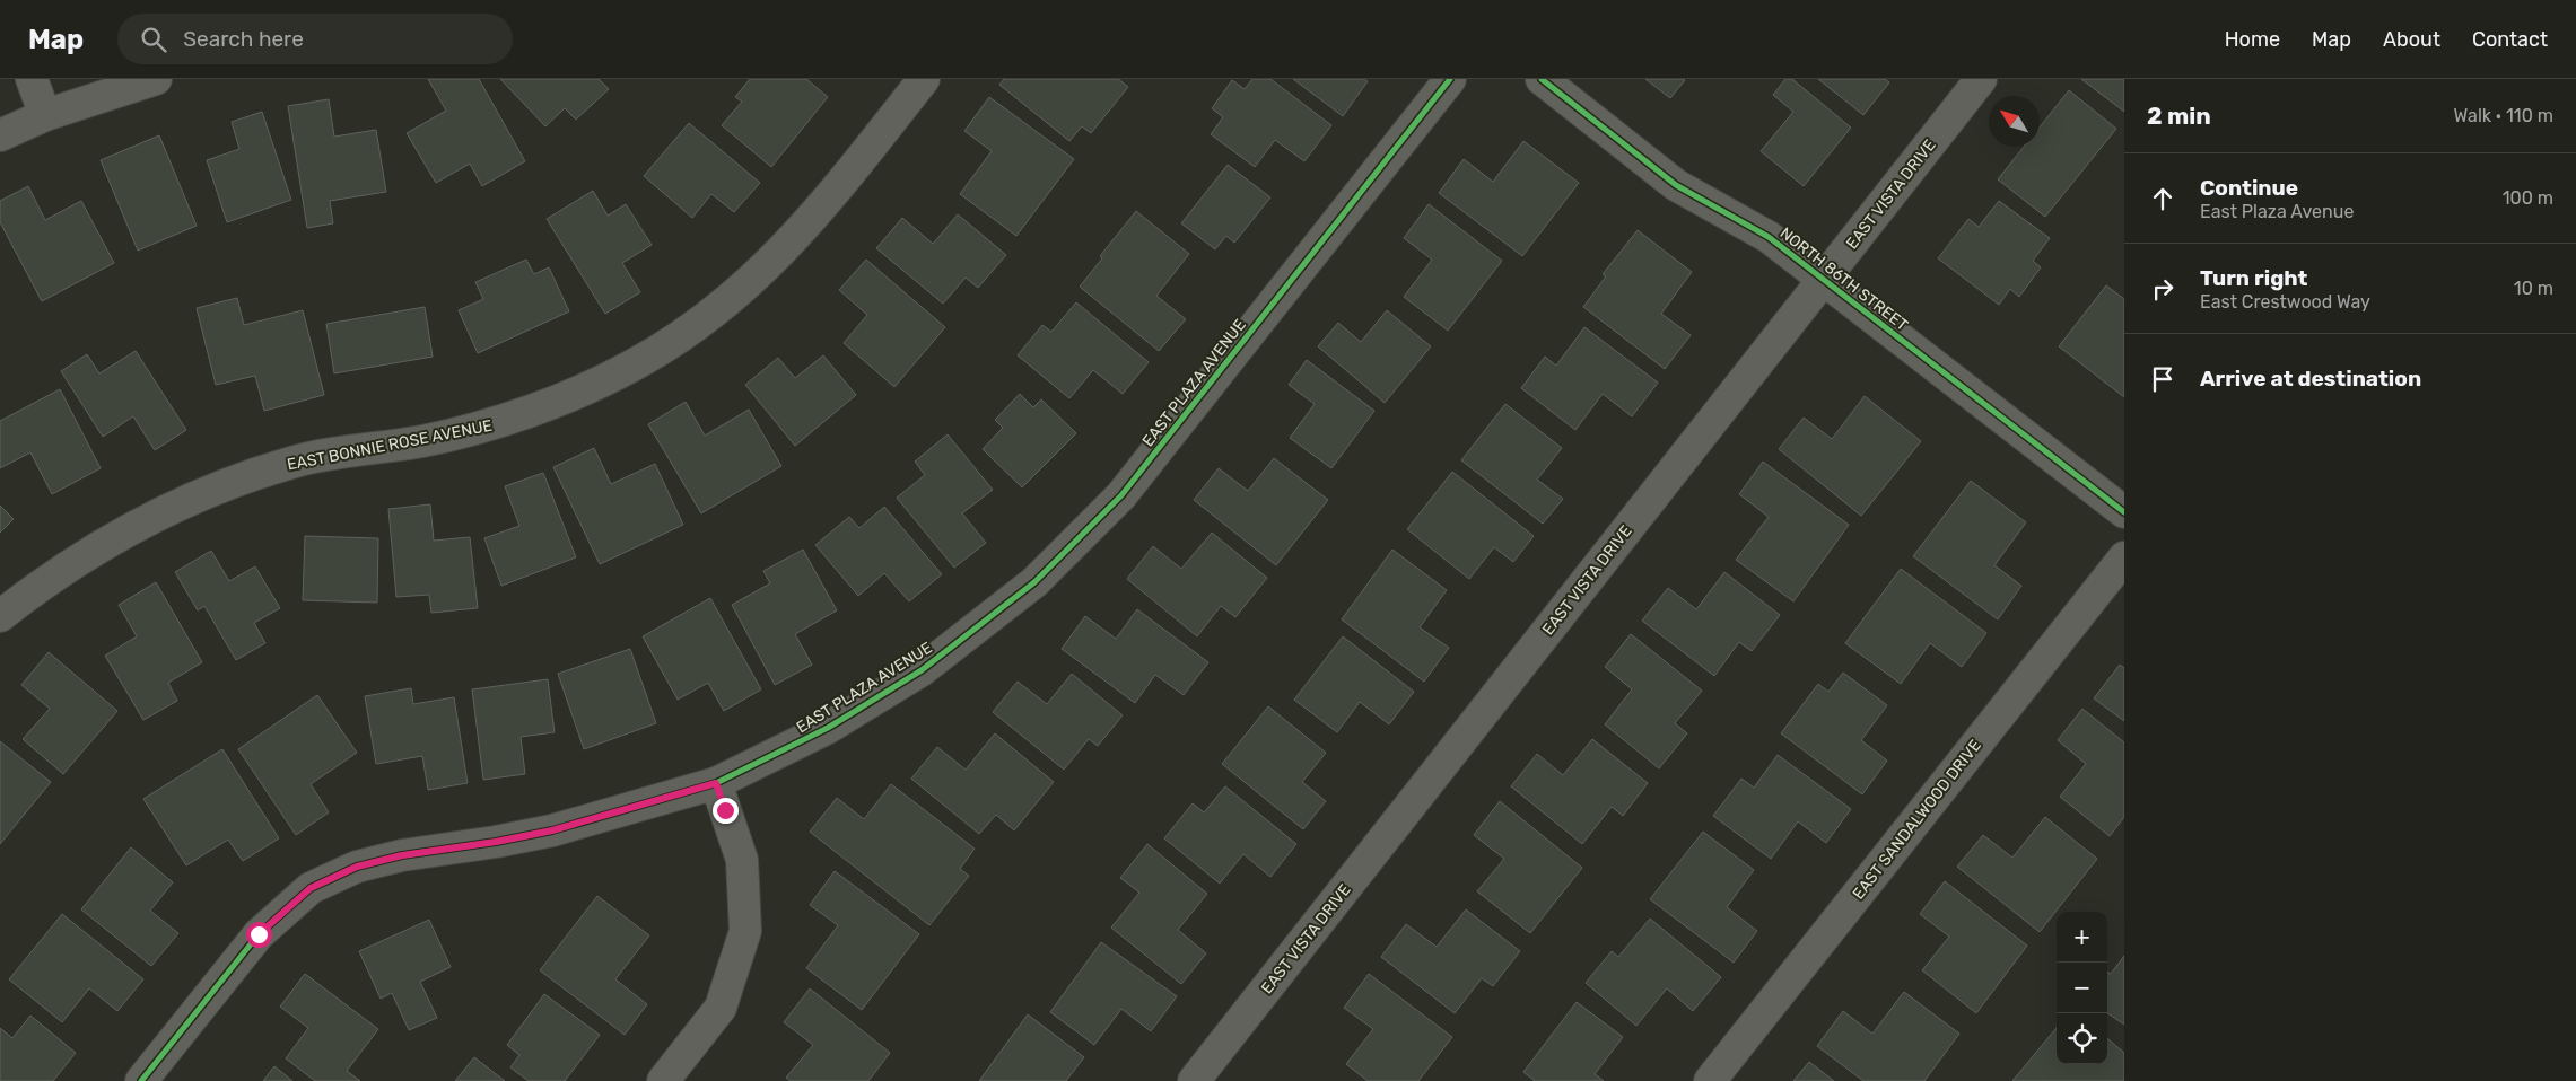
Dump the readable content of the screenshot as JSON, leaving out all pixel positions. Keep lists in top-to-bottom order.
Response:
{
  "streets": {
    "street": [
      "EAST VISTA DRIVE",
      "NORTH 86TH STREET",
      "EAST PLAZA AVENUE",
      "EAST BONNIE ROSE AVENUE",
      "EAST SANDALWOOD DRIVE"
    ]
  },
  "crossings": [
    ["EAST VISTA DRIVE", "NORTH 86TH STREET"]
  ],
  "north": "top left",
  "page": {
    "header": "Map",
    "search": "Search here",
    "nav": [
      "Home",
      "Map",
      "About",
      "Contact"
    ],
    "heading": ["2 min", "Walk · 110 m"],
    "list": [
      ["Continue", "East Plaza Avenue", "100 m"],
      ["Turn right", "East Crestwood Way", "10 m"],
      "Arrive at destination"
    ],
    "map_buttons": ["+", "−"]
  }
}
